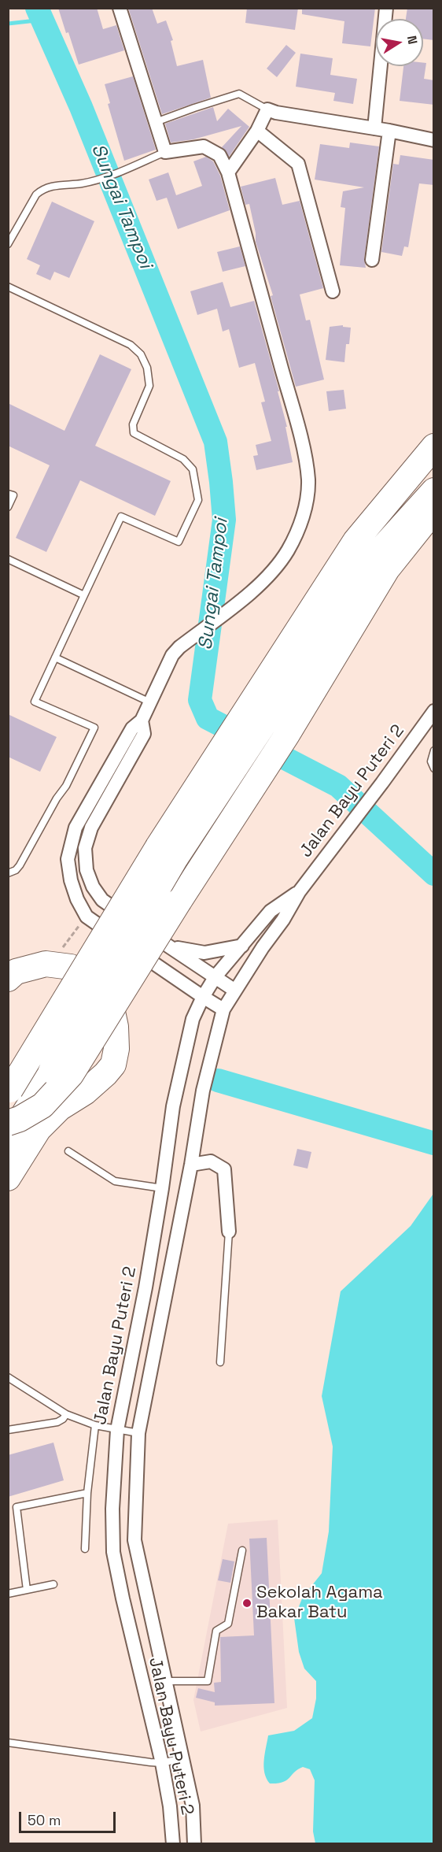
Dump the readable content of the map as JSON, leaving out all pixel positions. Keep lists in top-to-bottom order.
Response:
{
  "streets": {
    "street": ["Jalan Bayu Puteri 2"]
  },
  "water": ["Sungai Tampoi"],
  "places": ["Sekolah Agama Bakar Batu"],
  "scale_bar": "50 m",
  "north": "right"
}
